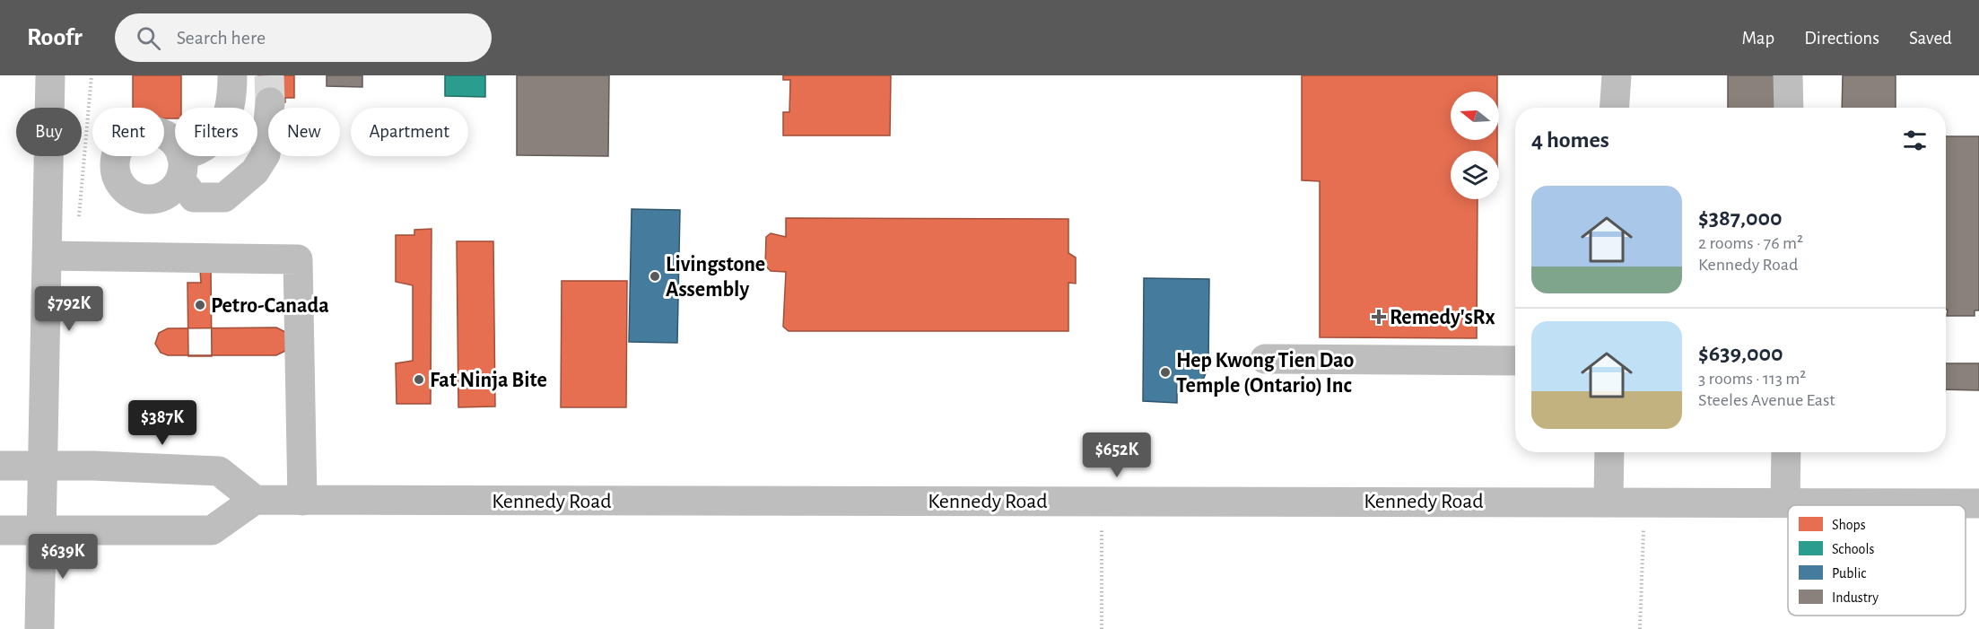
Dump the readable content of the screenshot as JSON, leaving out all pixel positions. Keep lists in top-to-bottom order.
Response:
{
  "streets": {
    "main road": ["Kennedy Road"]
  },
  "places": {
    "other": [
      "Livingstone Assembly",
      "Petro-Canada",
      "Hep Kwong Tien Dao Temple (Ontario) Inc",
      "Fat Ninja Bite"
    ],
    "health": ["Remedy'sRx"]
  },
  "legend": [
    "Shops",
    "Schools",
    "Public",
    "Industry"
  ],
  "north": "left",
  "page": {
    "header": "Roofr",
    "search": "Search here",
    "nav": ["Map", "Directions", "Saved"],
    "chip": [
      "Buy",
      "Rent",
      "Filters",
      "New",
      "Apartment"
    ],
    "heading": "4 homes",
    "list": [
      {
        "name": "$387,000",
        "note": "2 rooms · 76 m² · Kennedy Road"
      },
      {
        "name": "$639,000",
        "note": "3 rooms · 113 m² · Steeles Avenue East"
      }
    ],
    "price": [
      "$792K",
      "$387K",
      "$652K",
      "$639K"
    ]
  }
}
